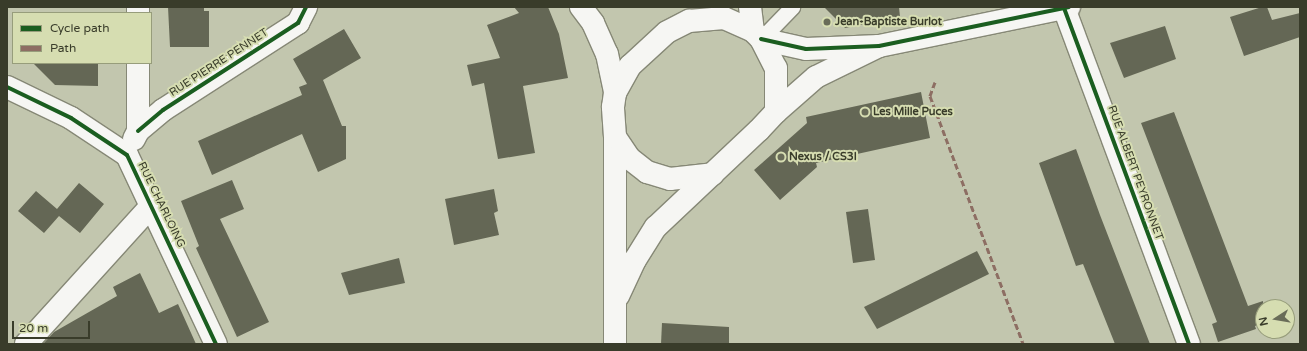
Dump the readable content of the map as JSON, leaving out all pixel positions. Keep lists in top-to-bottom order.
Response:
{
  "streets": {
    "street": ["RUE PIERRE PENNET", "RUE ALBERT PEYRONNET", "RUE CHARLOING"]
  },
  "places": ["Jean-Baptiste Burlot", "Les Mille Puces", "Nexus / CS3I"],
  "legend": ["Cycle path", "Path"],
  "scale_bar": "20 m",
  "north": "left"
}
